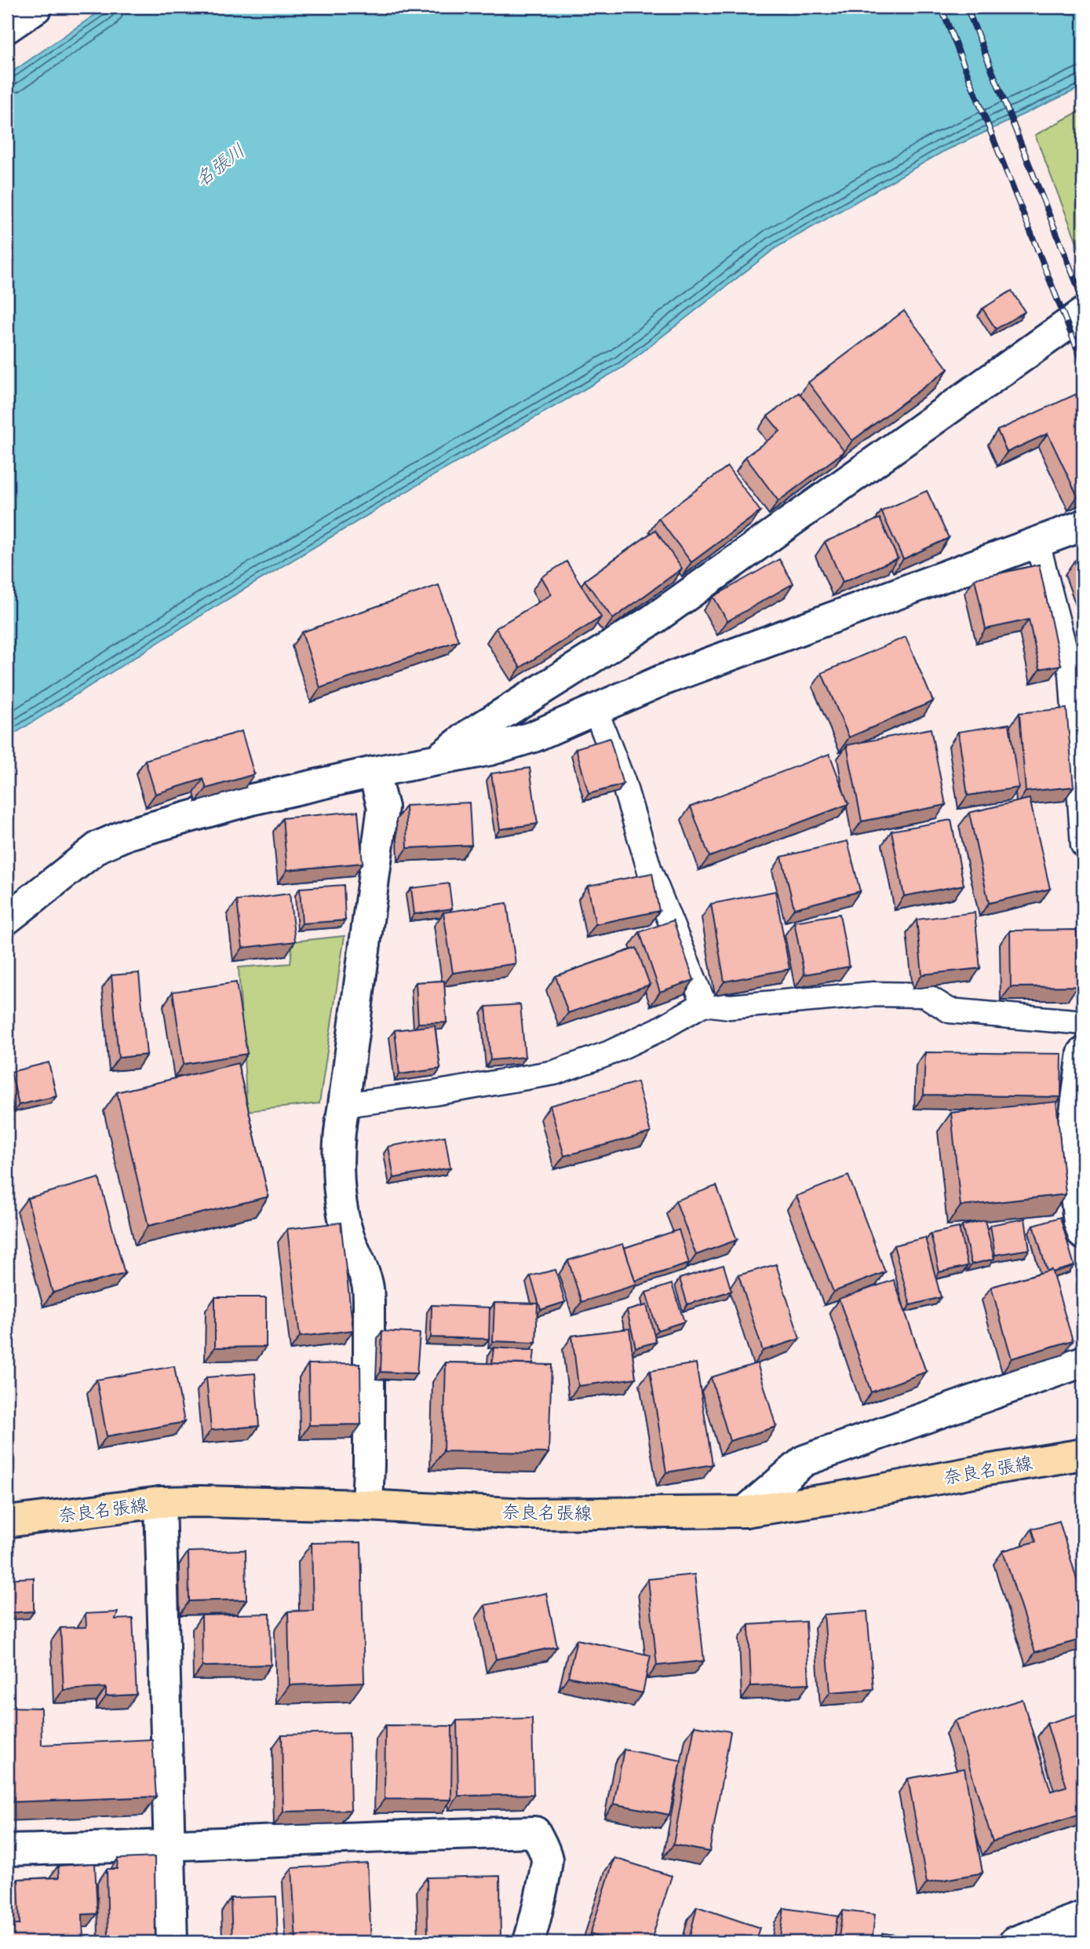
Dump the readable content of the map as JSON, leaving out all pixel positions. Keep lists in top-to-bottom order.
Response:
{
  "streets": {
    "main road": ["奈良名張線"]
  },
  "water": ["名張川"]
}
